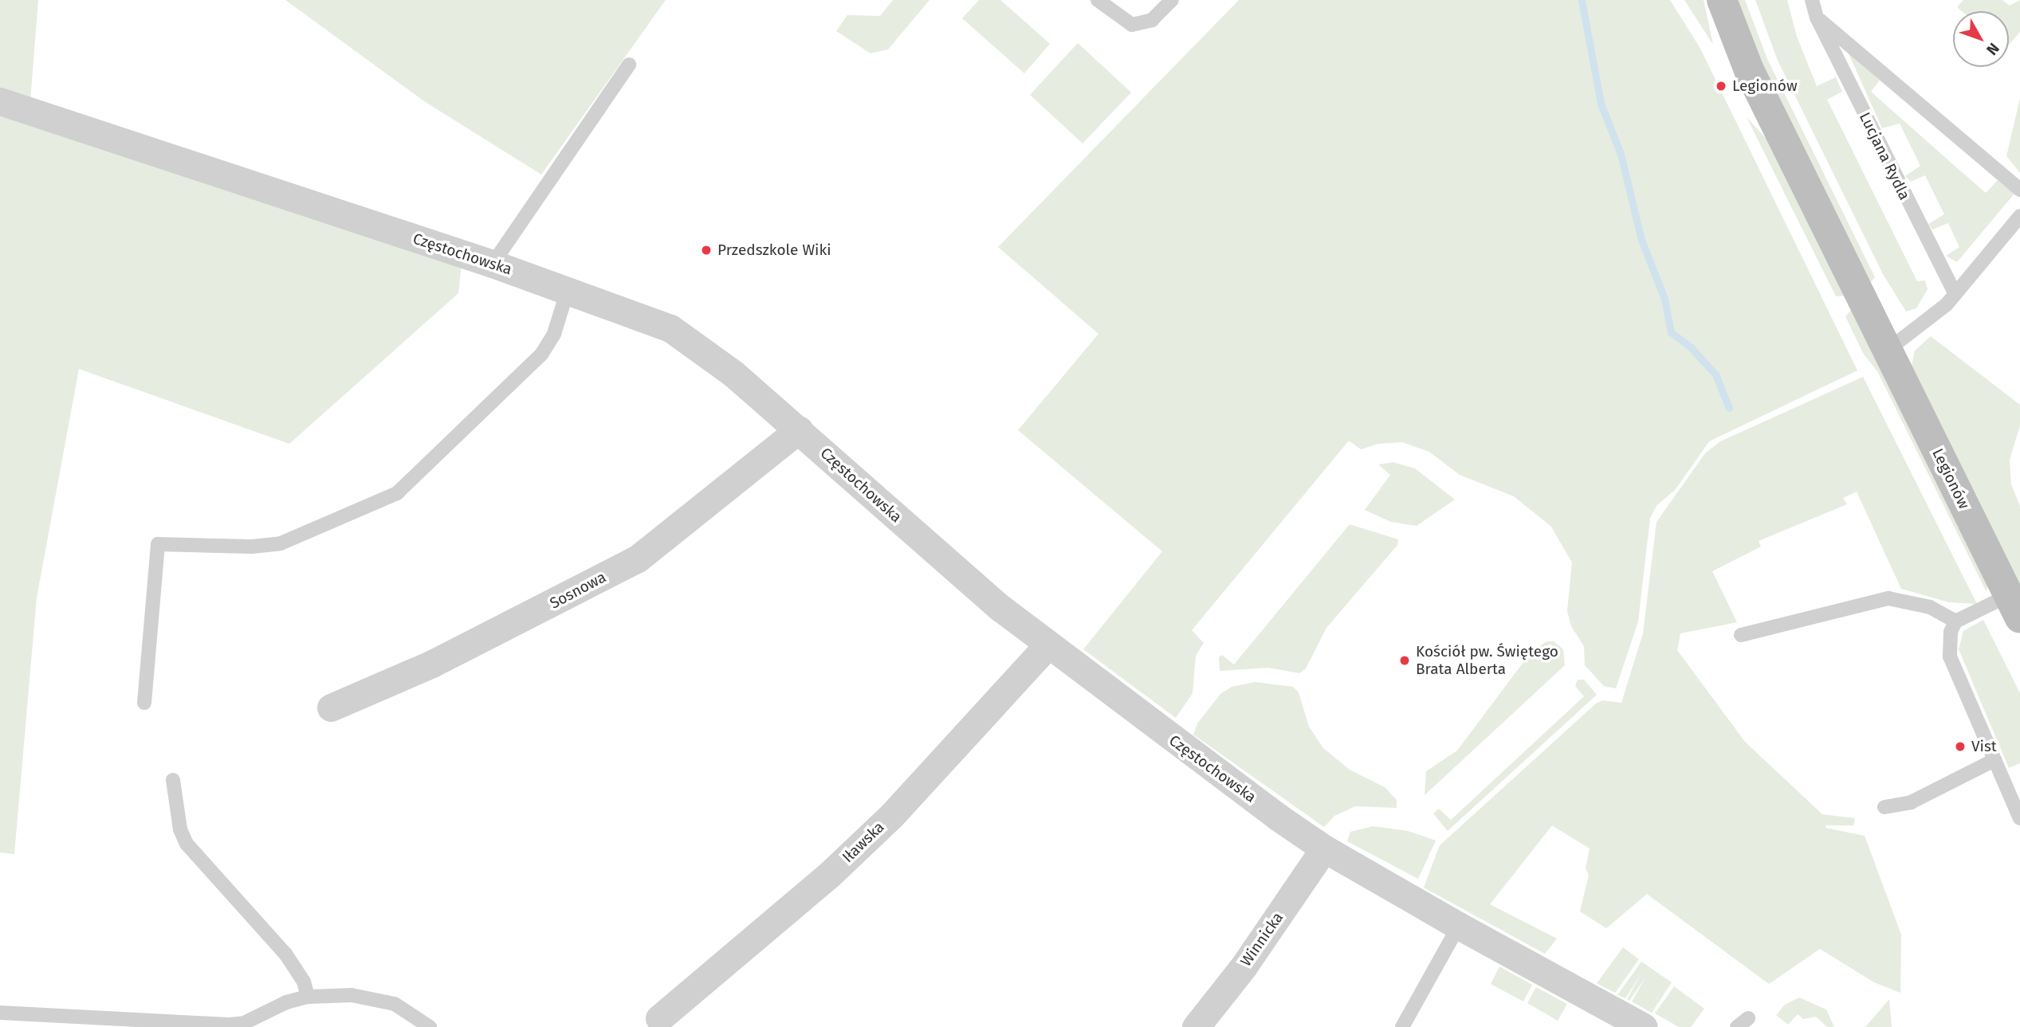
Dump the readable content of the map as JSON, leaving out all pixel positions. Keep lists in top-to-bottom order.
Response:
{
  "streets": {
    "street": [
      "Częstochowska",
      "Legionów",
      "Sosnowa",
      "Iławska",
      "Winnicka"
    ],
    "lane": ["Lucjana Rydla"]
  },
  "crossings": [
    ["Częstochowska", "Sosnowa"],
    ["Częstochowska", "Iławska"],
    ["Częstochowska", "Winnicka"]
  ],
  "places": [
    "Legionów",
    "Przedszkole Wiki",
    "Kościół pw. Świętego Brata Alberta",
    "Vist"
  ],
  "north": "bottom right"
}
